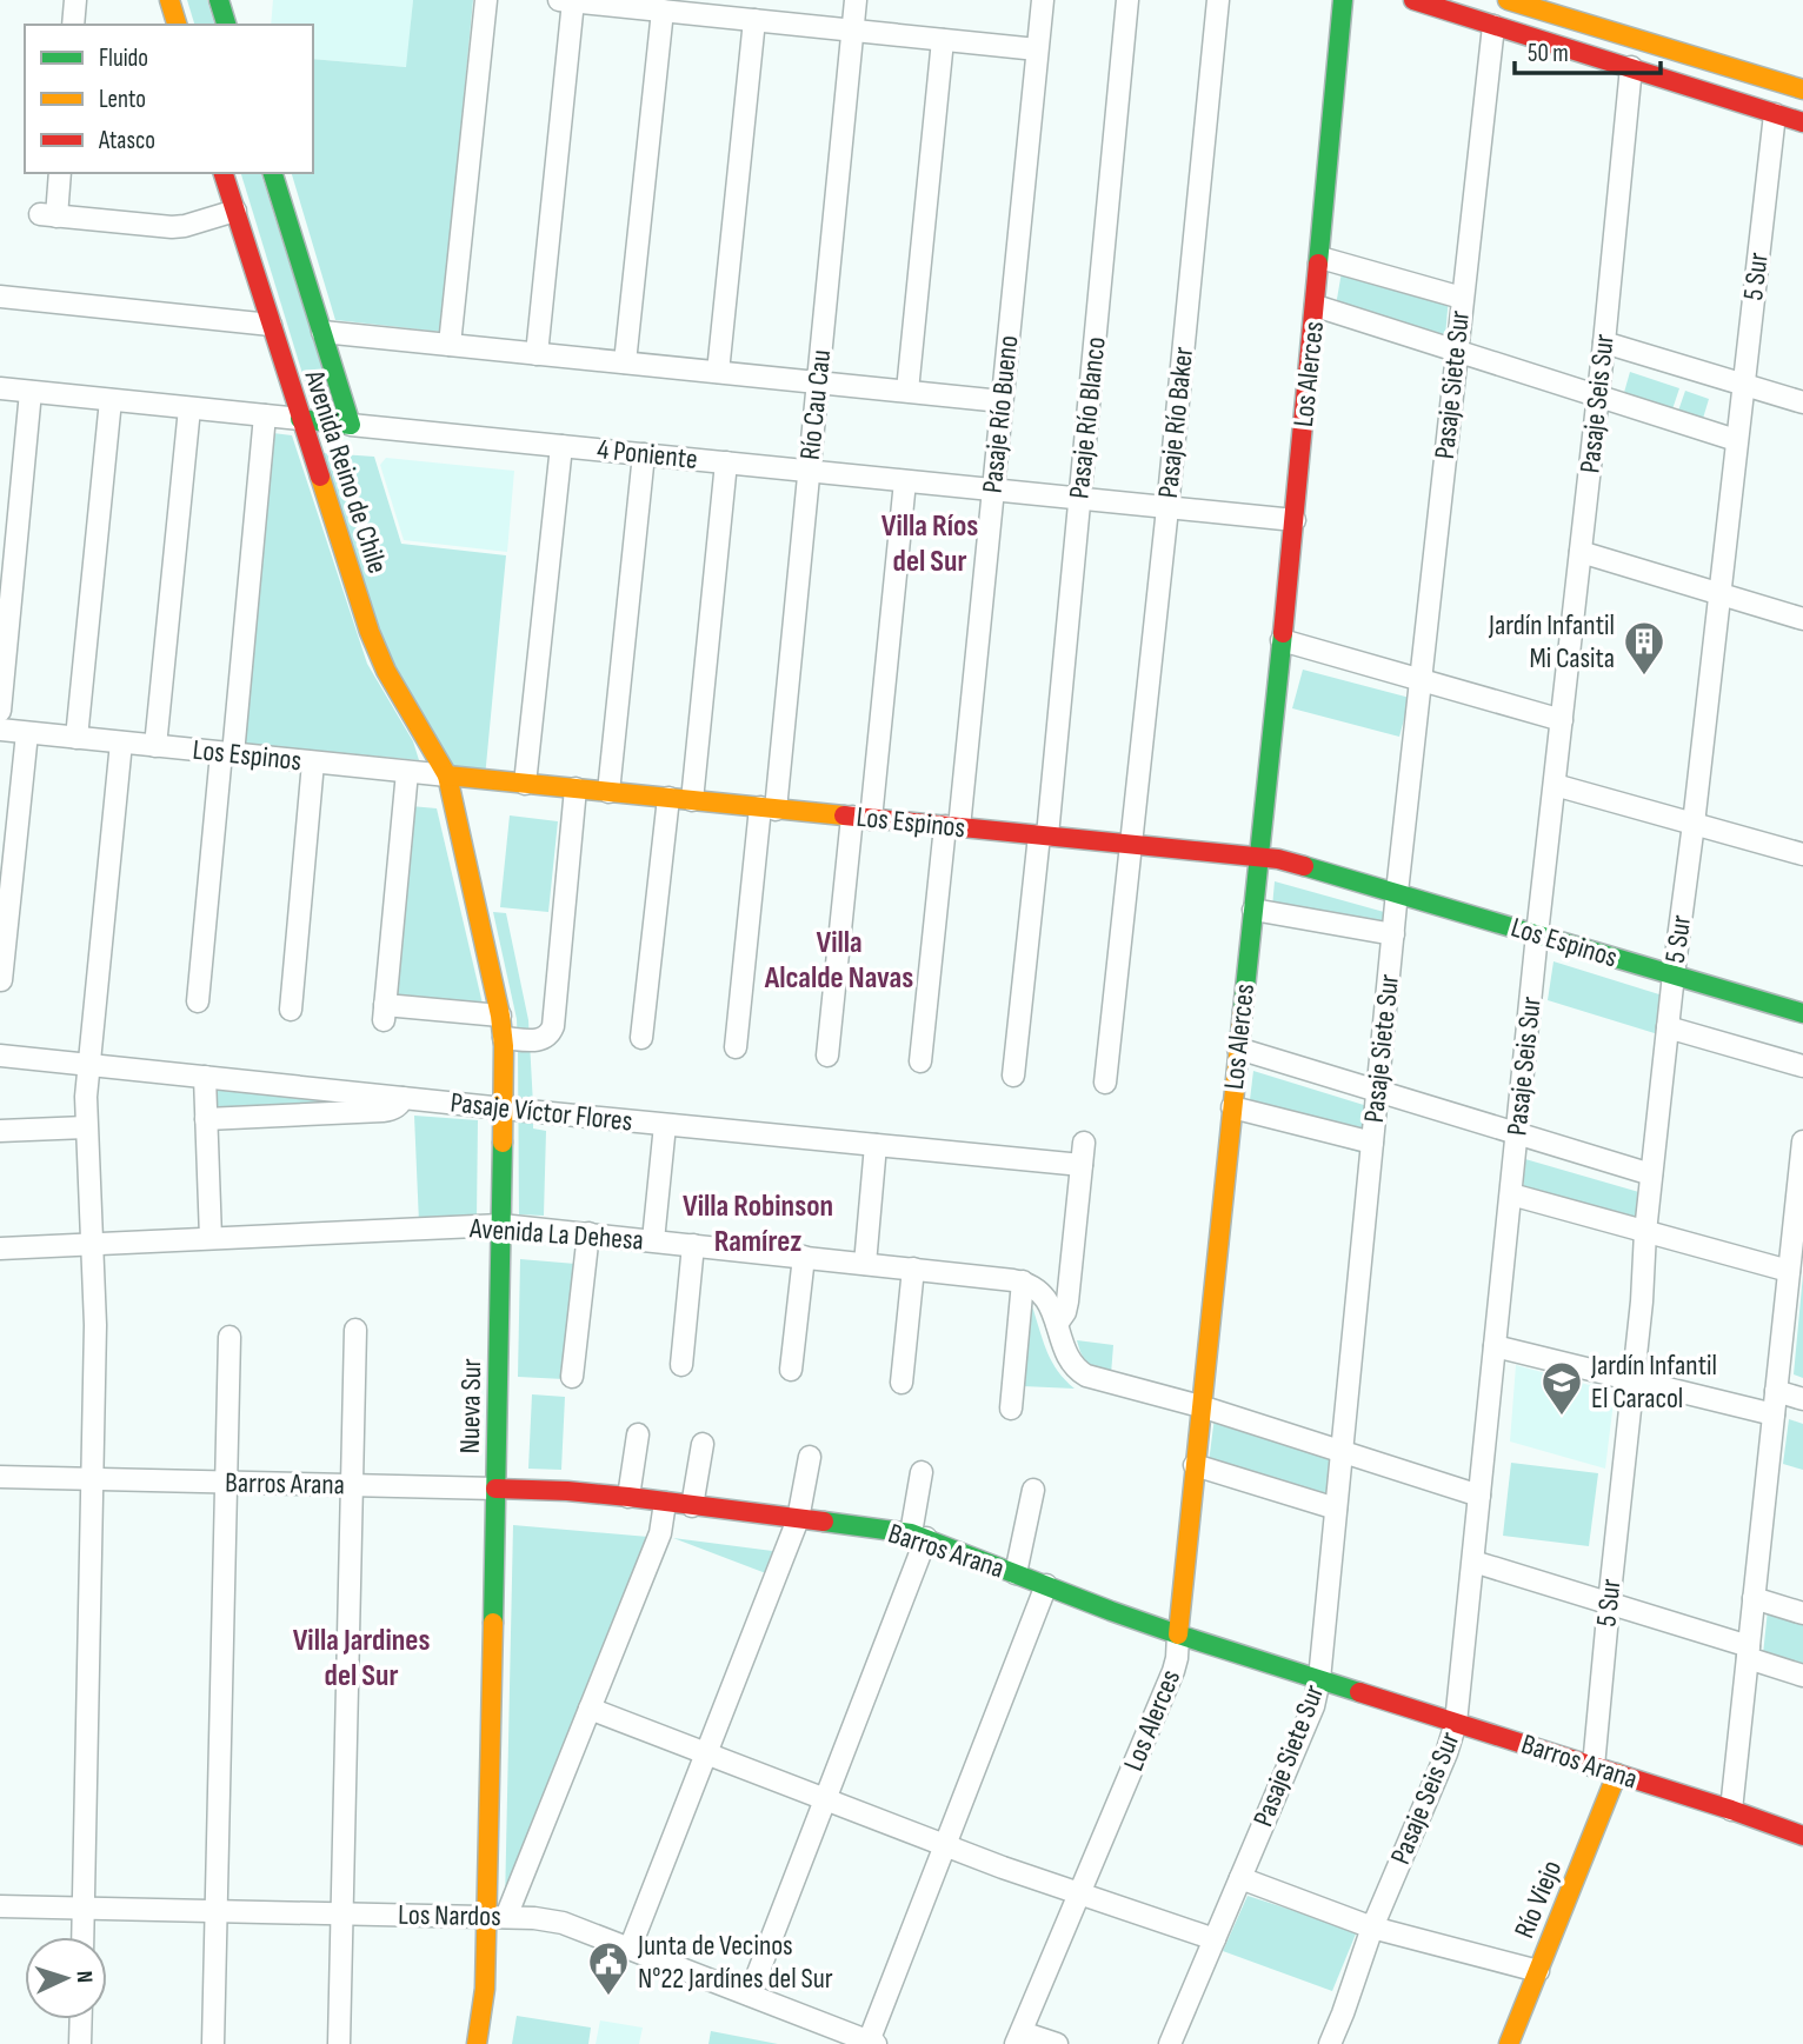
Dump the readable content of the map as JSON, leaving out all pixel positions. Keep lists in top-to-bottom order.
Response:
{
  "streets": {
    "street": [
      "5 Sur",
      "Los Alerces",
      "Pasaje Siete Sur",
      "Pasaje Seis Sur",
      "Río Cau Cau",
      "Pasaje Río Bueno",
      "Pasaje Río Blanco",
      "Pasaje Río Baker",
      "4 Poniente",
      "Avenida Reino de Chile",
      "Los Espinos",
      "Pasaje Víctor Flores",
      "Avenida La Dehesa",
      "Nueva Sur",
      "Barros Arana",
      "Río Viejo",
      "Los Nardos"
    ]
  },
  "crossings": [
    ["5 Sur", "Los Espinos"],
    ["5 Sur", "Barros Arana"],
    ["Los Alerces", "4 Poniente"],
    ["Los Alerces", "Los Espinos"],
    ["Los Alerces", "Barros Arana"],
    ["Pasaje Siete Sur", "Los Espinos"],
    ["Pasaje Siete Sur", "Barros Arana"],
    ["Pasaje Seis Sur", "Los Espinos"],
    ["Pasaje Seis Sur", "Barros Arana"],
    ["Río Cau Cau", "4 Poniente"],
    ["Río Cau Cau", "Los Espinos"],
    ["Pasaje Río Bueno", "4 Poniente"],
    ["Pasaje Río Bueno", "Los Espinos"],
    ["Pasaje Río Blanco", "4 Poniente"],
    ["Pasaje Río Blanco", "Los Espinos"],
    ["Pasaje Río Baker", "4 Poniente"],
    ["Pasaje Río Baker", "Los Espinos"],
    ["4 Poniente", "Avenida Reino de Chile"],
    ["Avenida Reino de Chile", "Los Espinos"],
    ["Avenida Reino de Chile", "Nueva Sur"],
    ["Los Espinos", "Nueva Sur"],
    ["Pasaje Víctor Flores", "Nueva Sur"],
    ["Avenida La Dehesa", "Nueva Sur"],
    ["Nueva Sur", "Barros Arana"],
    ["Nueva Sur", "Los Nardos"],
    ["Barros Arana", "Río Viejo"]
  ],
  "districts": [
    "Villa Ríos del Sur",
    "Villa Alcalde Navas",
    "Villa Robinson Ramírez",
    "Villa Jardines del Sur"
  ],
  "places": {
    "building": ["Jardín Infantil Mi Casita"],
    "school or university": ["Jardín Infantil El Caracol"],
    "public building": ["Junta de Vecinos N°22 Jardínes del Sur"]
  },
  "legend": ["Fluido", "Lento", "Atasco"],
  "scale_bar": "50 m",
  "north": "right"
}
